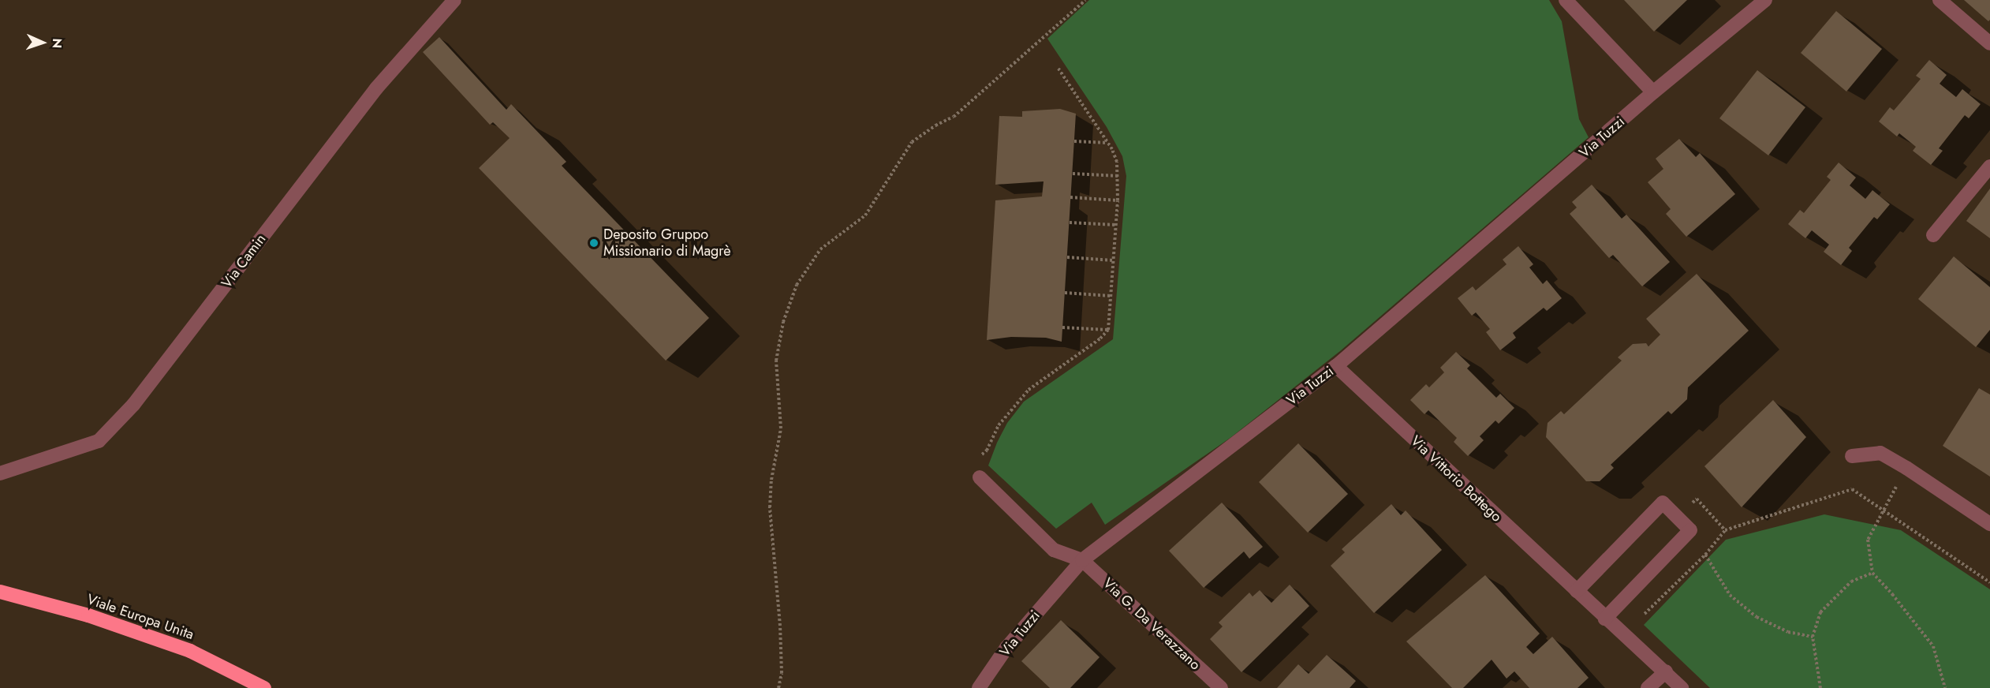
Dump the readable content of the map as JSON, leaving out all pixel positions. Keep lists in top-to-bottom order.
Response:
{
  "streets": {
    "highway": ["Viale Europa Unita"],
    "street": [
      "Via Tuzzi",
      "Via Camin",
      "Via Vittorio Bottego",
      "Via G. Da Verazzano"
    ]
  },
  "crossings": [
    ["Via Tuzzi", "Via Vittorio Bottego"],
    ["Via Tuzzi", "Via G. Da Verazzano"]
  ],
  "places": ["Deposito Gruppo Missionario di Magrè"],
  "north": "right"
}
